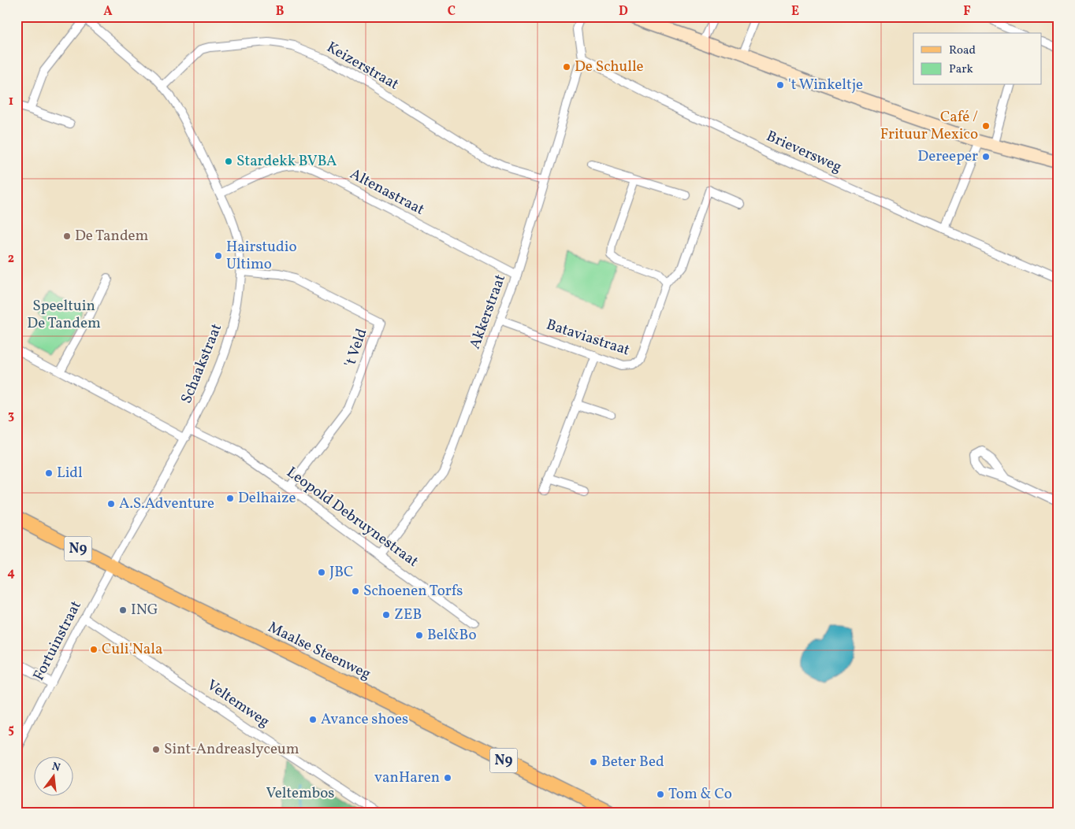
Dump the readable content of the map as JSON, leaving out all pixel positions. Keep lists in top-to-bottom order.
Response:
{
  "streets": {
    "main road": ["N9", "Maalse Steenweg"],
    "street": [
      "Keizerstraat",
      "Brieversweg",
      "Altenastraat",
      "Akkerstraat",
      "Bataviastraat",
      "'t Veld",
      "Schaakstraat",
      "Leopold Debruynestraat",
      "Fortuinstraat",
      "Veltemweg"
    ]
  },
  "crossings": [
    ["Keizerstraat", "Akkerstraat"],
    ["Keizerstraat", "Schaakstraat"],
    ["Brieversweg", "Akkerstraat"],
    ["Altenastraat", "Akkerstraat"],
    ["Altenastraat", "Schaakstraat"],
    ["Akkerstraat", "Bataviastraat"],
    ["Akkerstraat", "Leopold Debruynestraat"],
    ["'t Veld", "Schaakstraat"],
    ["'t Veld", "Leopold Debruynestraat"],
    ["Schaakstraat", "Leopold Debruynestraat"],
    ["Schaakstraat", "Fortuinstraat"],
    ["Schaakstraat", "Maalse Steenweg"],
    ["Fortuinstraat", "Maalse Steenweg"],
    ["Fortuinstraat", "Veltemweg"]
  ],
  "parks": ["Speeltuin De Tandem", "Veltembos"],
  "places": [
    "De Schulle",
    "'t Winkeltje",
    "Café / Frituur Mexico",
    "Dereeper",
    "Stardekk BVBA",
    "De Tandem",
    "Hairstudio Ultimo",
    "Lidl",
    "Delhaize",
    "A.S.Adventure",
    "JBC",
    "Schoenen Torfs",
    "ING",
    "ZEB",
    "Bel&Bo",
    "Culi'Nala",
    "Avance shoes",
    "Sint-Andreaslyceum",
    "Beter Bed",
    "vanHaren",
    "Tom & Co"
  ],
  "legend": ["Road", "Park"],
  "north": "top",
  "grid": {
    "columns": [
      "A",
      "B",
      "C",
      "D",
      "E",
      "F"
    ],
    "rows": [
      "1",
      "2",
      "3",
      "4",
      "5"
    ]
  }
}
